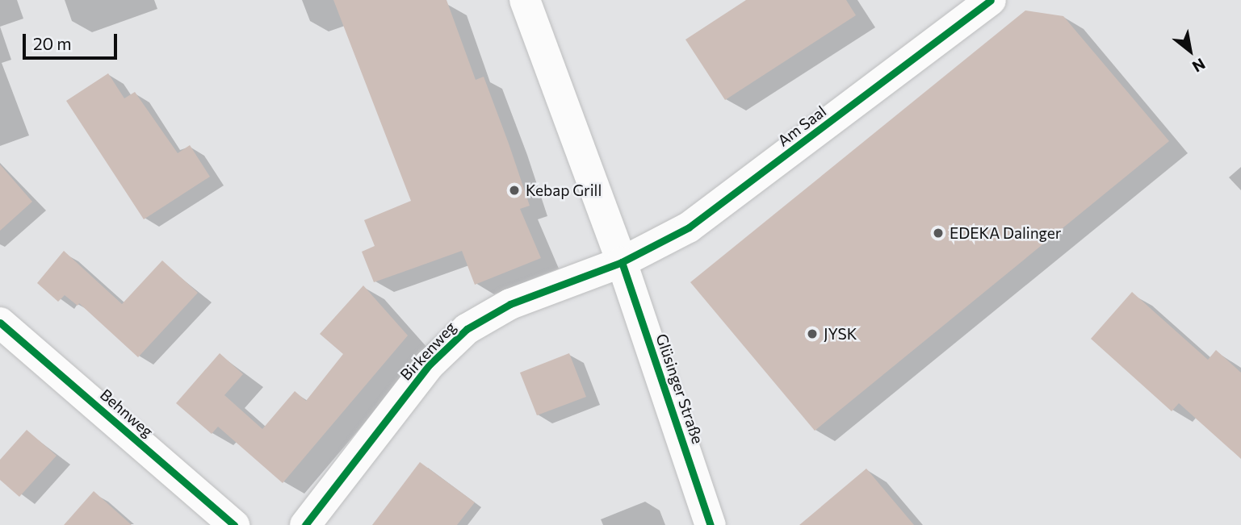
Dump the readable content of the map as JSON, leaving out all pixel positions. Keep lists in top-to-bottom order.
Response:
{
  "streets": {
    "street": [
      "Am Saal",
      "Birkenweg",
      "Glüsinger Straße",
      "Behnweg"
    ]
  },
  "crossings": [
    ["Am Saal", "Birkenweg"],
    ["Am Saal", "Glüsinger Straße"],
    ["Birkenweg", "Glüsinger Straße"]
  ],
  "places": ["Kebap Grill", "EDEKA Dalinger", "JYSK"],
  "scale_bar": "20 m",
  "north": "bottom right"
}
